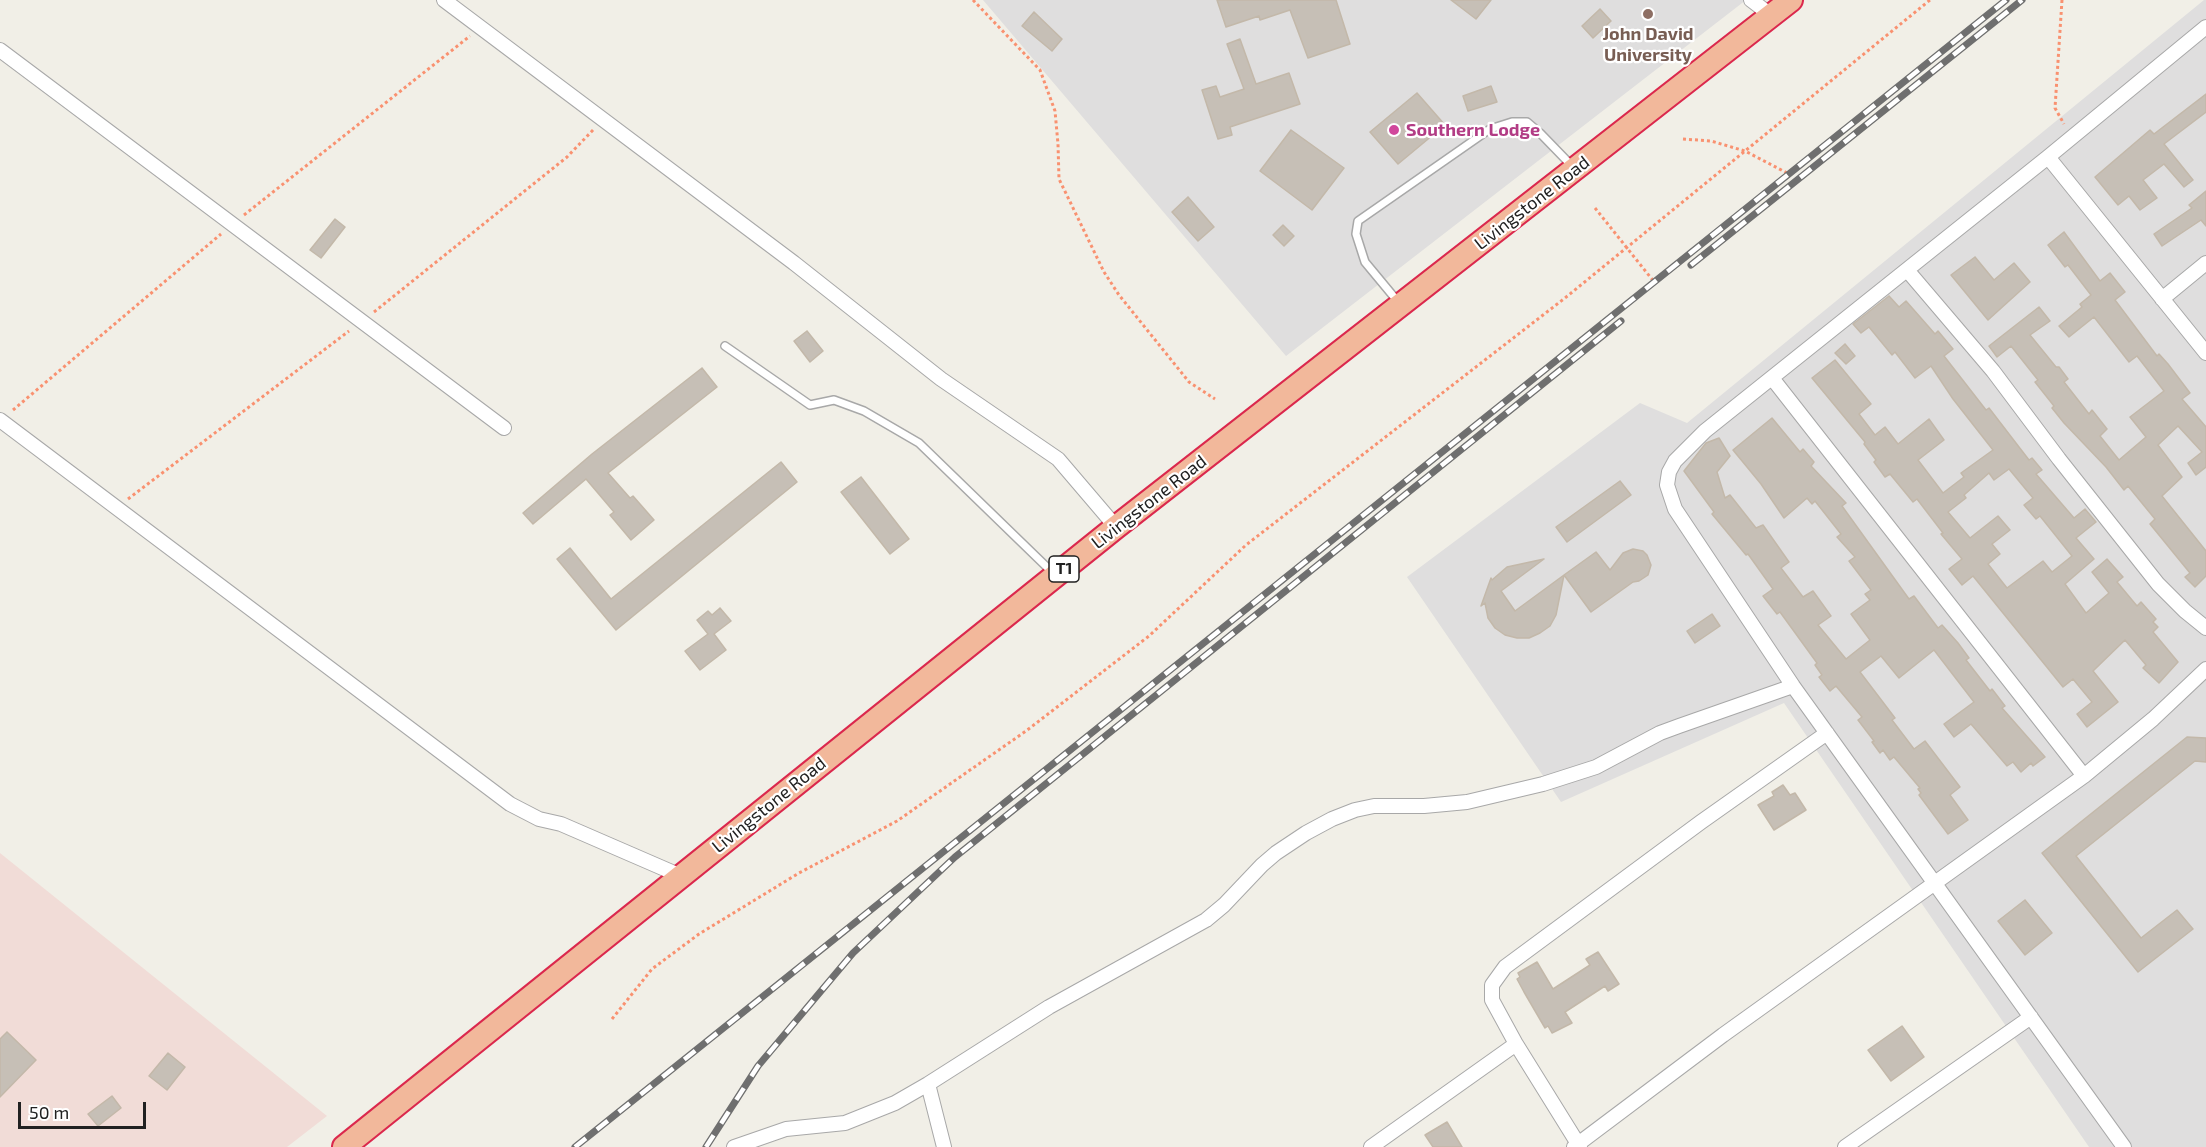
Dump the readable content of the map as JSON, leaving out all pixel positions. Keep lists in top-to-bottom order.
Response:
{
  "streets": {
    "highway": ["Livingstone Road", "T1"]
  },
  "places": ["John David University", "Southern Lodge"],
  "scale_bar": "50 m"
}
